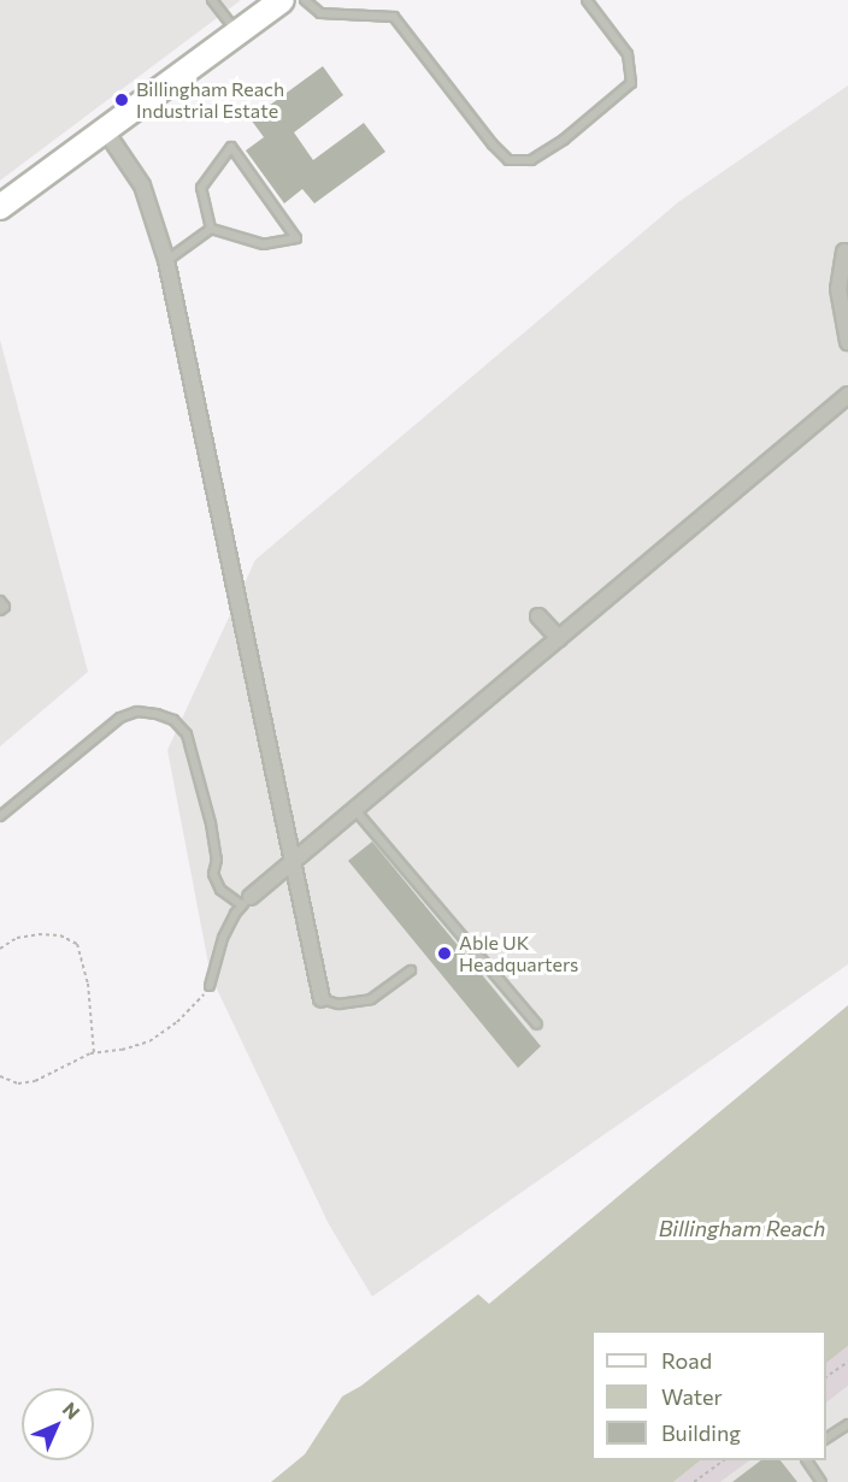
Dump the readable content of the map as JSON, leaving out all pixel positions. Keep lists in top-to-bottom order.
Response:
{
  "water": ["Billingham Reach"],
  "places": ["Billingham Reach Industrial Estate", "Able UK Headquarters"],
  "legend": ["Road", "Water", "Building"],
  "north": "top right"
}
